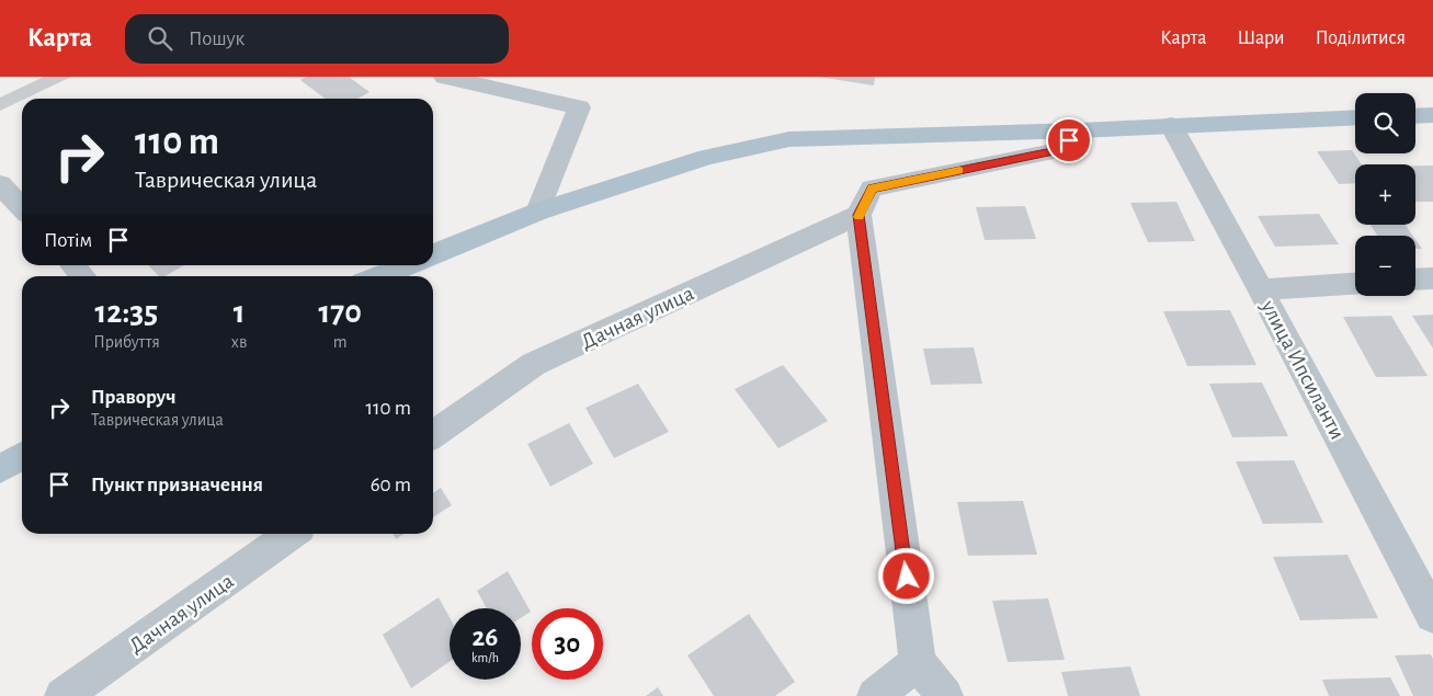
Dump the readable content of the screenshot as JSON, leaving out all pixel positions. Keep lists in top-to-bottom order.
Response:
{
  "streets": {
    "street": ["Дачная улица", "улица Ипсиланти"]
  },
  "page": {
    "header": "Карта",
    "search": "Пошук",
    "nav": ["Карта", "Шари", "Поділитися"],
    "map_buttons": ["+", "−"],
    "turn": ["110 m", "Таврическая улица"],
    "then": "Потім",
    "eta": [
      "12:35",
      "Прибуття",
      "1",
      "хв",
      "170",
      "m"
    ],
    "list": [
      {
        "name": "Праворуч",
        "note": "Таврическая улица",
        "value": "110 m"
      },
      {
        "name": "Пункт призначення",
        "value": "60 m"
      }
    ],
    "speed": "26 km/h",
    "limit": "30"
  }
}
